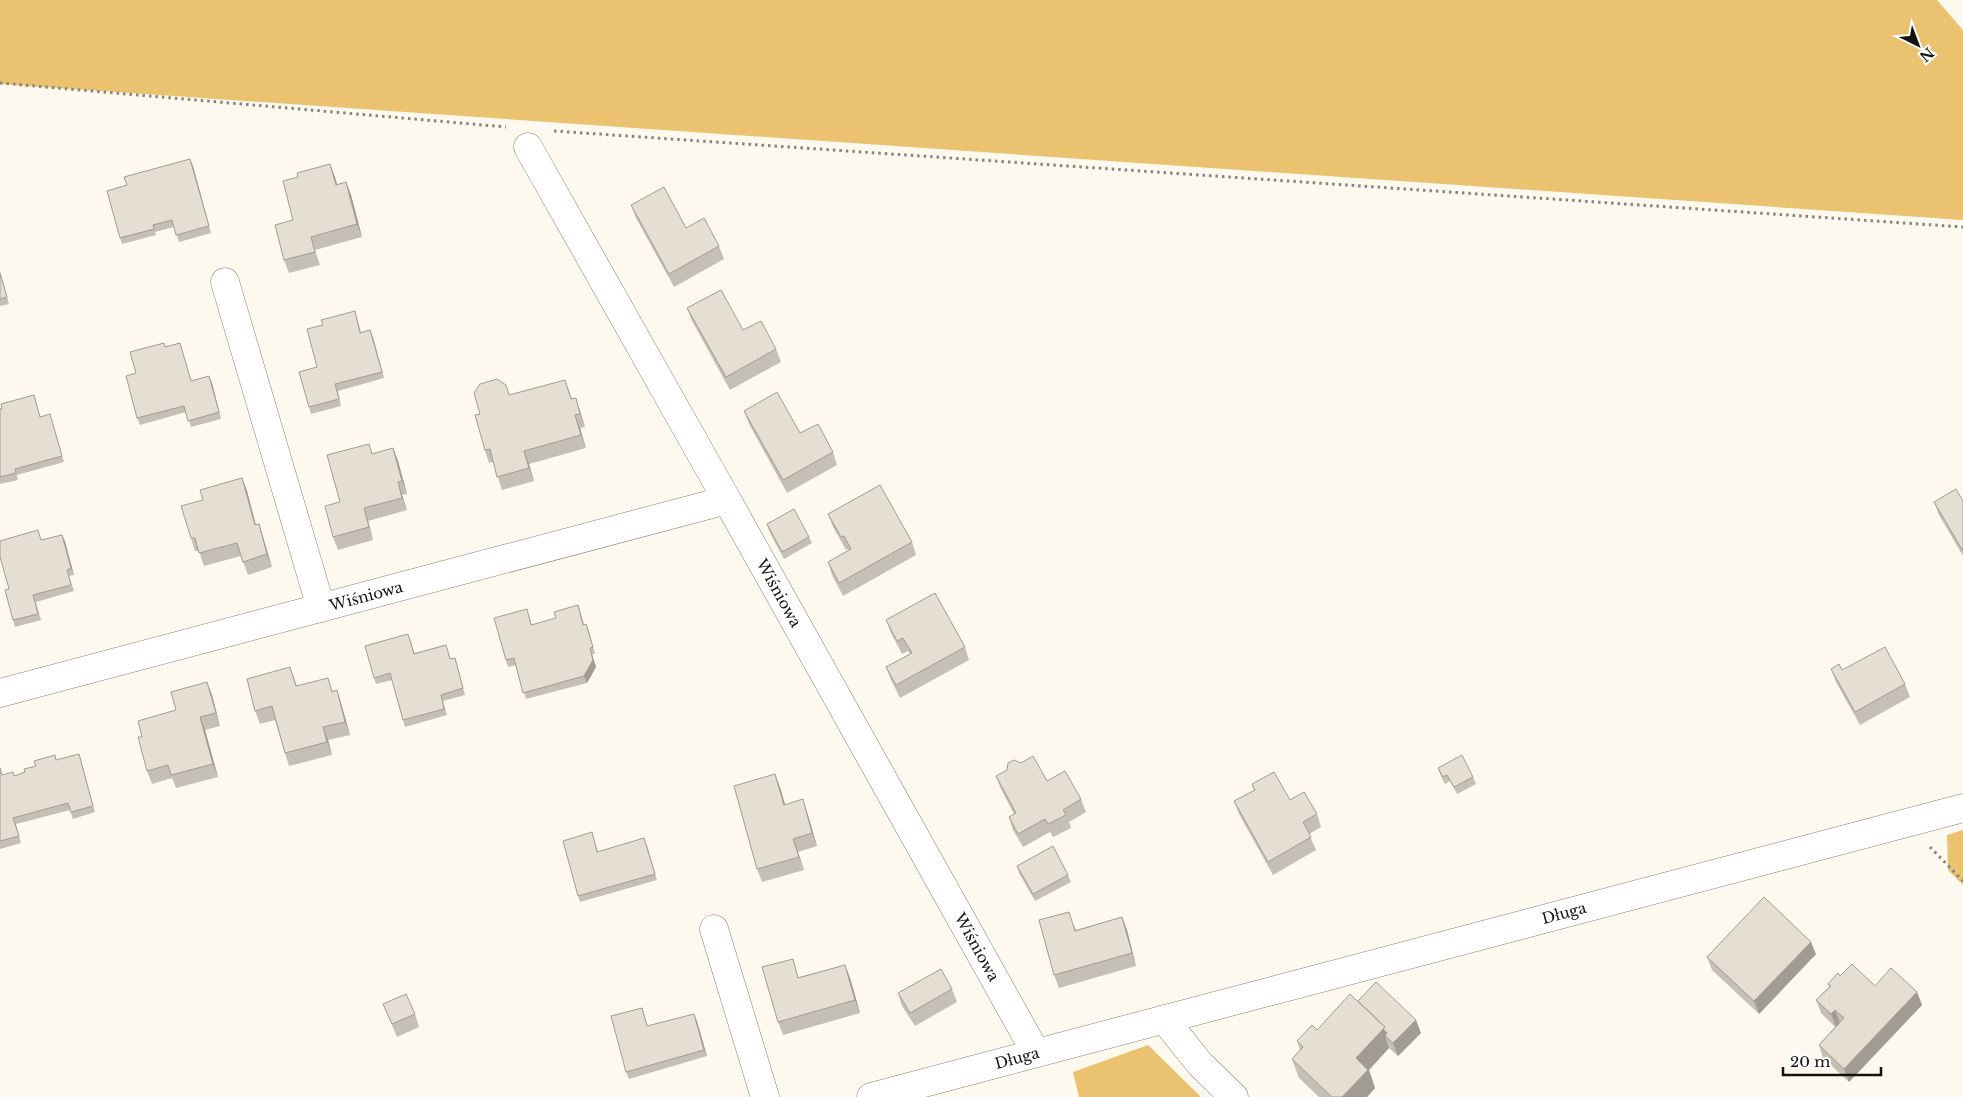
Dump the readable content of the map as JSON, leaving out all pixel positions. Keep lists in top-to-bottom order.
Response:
{
  "streets": {
    "street": ["Wiśniowa", "Długa"]
  },
  "crossings": [
    ["Wiśniowa", "Długa"]
  ],
  "scale_bar": "20 m",
  "north": "bottom right"
}
